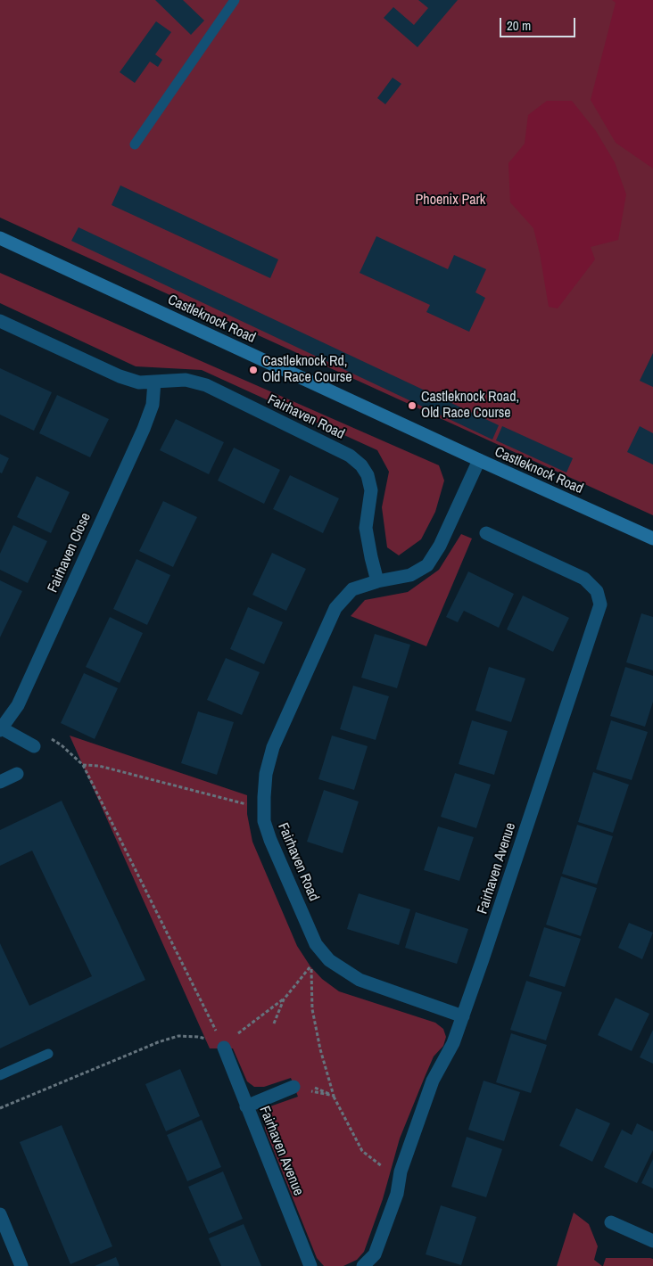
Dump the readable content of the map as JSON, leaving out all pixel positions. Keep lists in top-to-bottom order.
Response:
{
  "streets": {
    "main road": ["Castleknock Road"],
    "street": ["Fairhaven Road", "Fairhaven Close", "Fairhaven Avenue"]
  },
  "crossings": [
    ["Castleknock Road", "Fairhaven Road"],
    ["Fairhaven Road", "Fairhaven Close"],
    ["Fairhaven Road", "Fairhaven Avenue"]
  ],
  "parks": ["Phoenix Park"],
  "places": ["Castleknock Rd, Old Race Course", "Castleknock Road, Old Race Course"],
  "scale_bar": "20 m"
}
